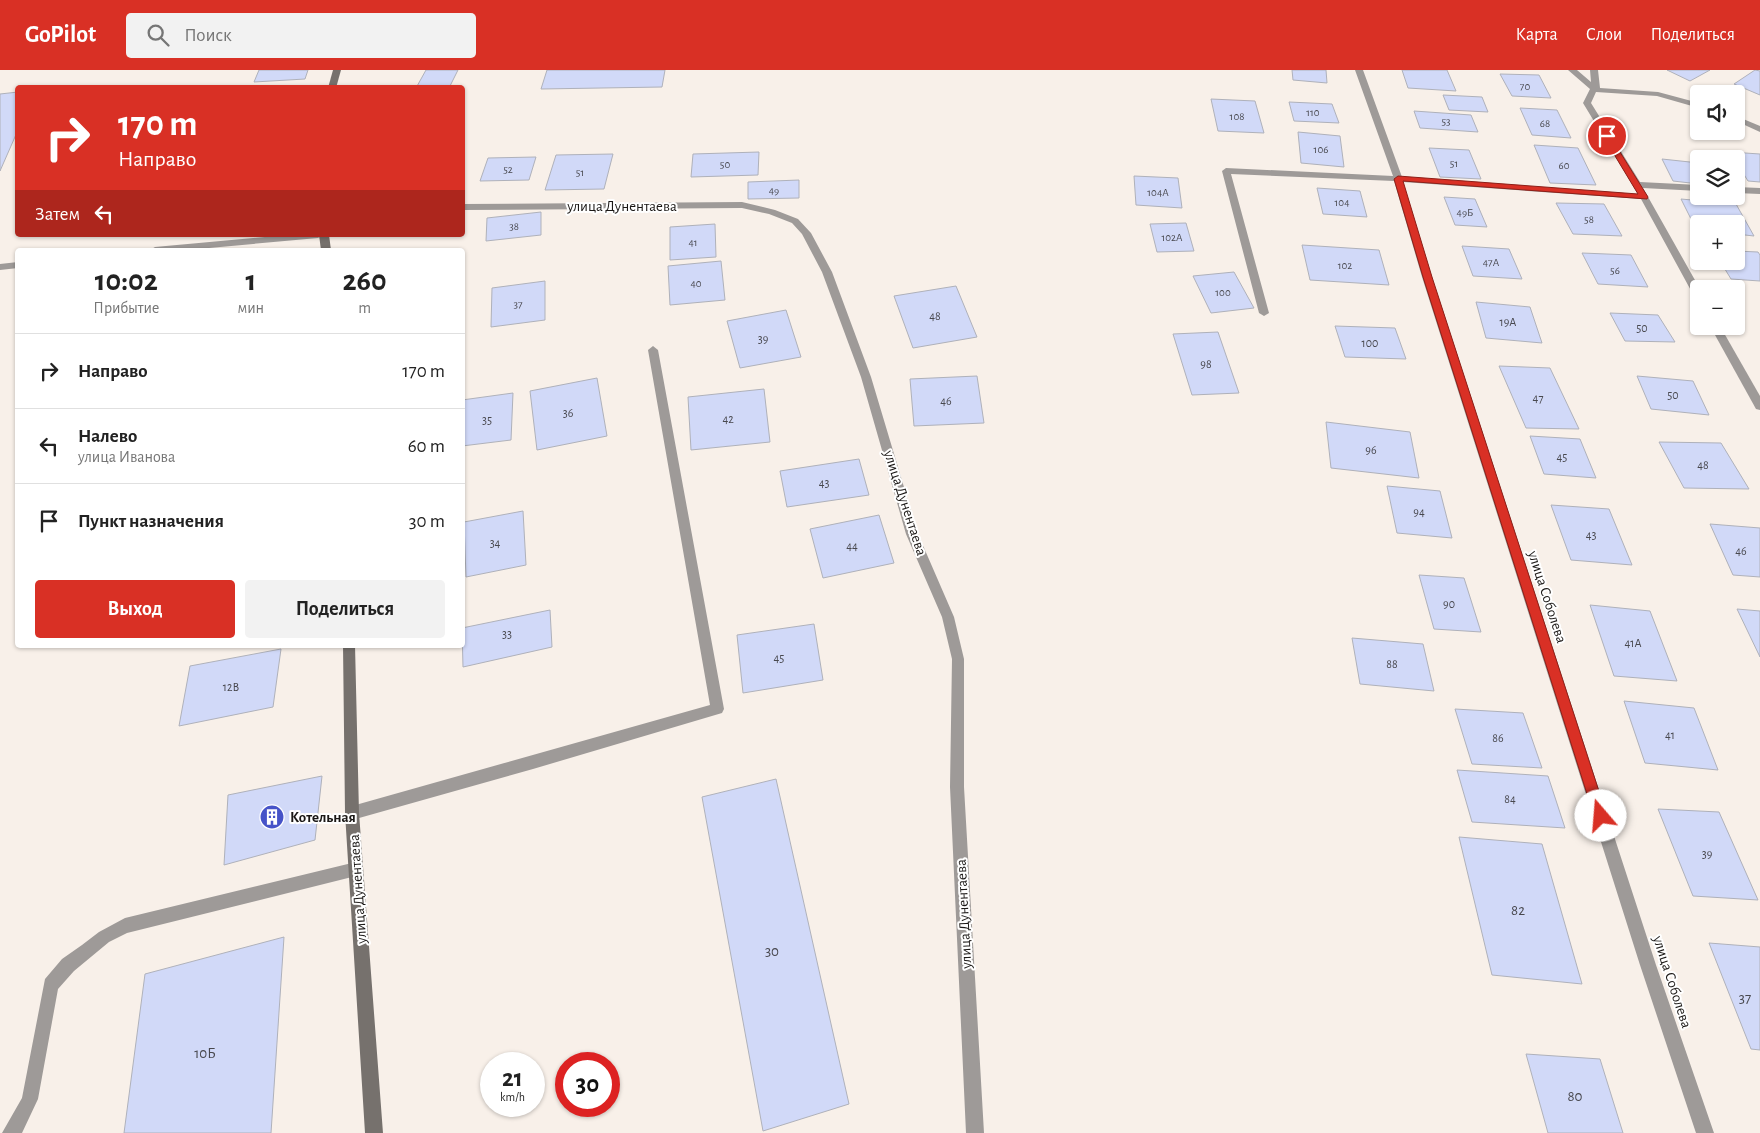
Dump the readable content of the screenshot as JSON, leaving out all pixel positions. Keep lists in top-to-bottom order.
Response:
{
  "streets": {
    "street": ["улица Дунентаева", "улица Соболева"]
  },
  "places": {
    "building": ["Котельная"]
  },
  "house_numbers": [
    "70",
    "110",
    "108",
    "53",
    "68",
    "106",
    "51",
    "50",
    "60",
    "52",
    "51",
    "49",
    "104А",
    "104",
    "49Б",
    "58",
    "38",
    "102А",
    "41",
    "47А",
    "102",
    "56",
    "40",
    "100",
    "37",
    "48",
    "19А",
    "50",
    "39",
    "100",
    "98",
    "50",
    "47",
    "46",
    "36",
    "42",
    "35",
    "96",
    "45",
    "48",
    "43",
    "94",
    "43",
    "34",
    "44",
    "46",
    "90",
    "33",
    "41А",
    "45",
    "88",
    "12В",
    "41",
    "86",
    "84",
    "39",
    "82",
    "30",
    "37",
    "10Б",
    "80"
  ],
  "page": {
    "header": "GoPilot",
    "search": "Поиск",
    "nav": ["Карта", "Слои", "Поделиться"],
    "map_buttons": ["+", "−"],
    "turn": ["170 m", "Направо"],
    "then": "Затем",
    "eta": [
      "10:02",
      "Прибытие",
      "1",
      "мин",
      "260",
      "m"
    ],
    "list": [
      {
        "name": "Направо",
        "value": "170 m"
      },
      {
        "name": "Налево",
        "note": "улица Иванова",
        "value": "60 m"
      },
      {
        "name": "Пункт назначения",
        "value": "30 m"
      }
    ],
    "buttons": ["Выход", "Поделиться"],
    "speed": "21 km/h",
    "limit": "30"
  }
}
